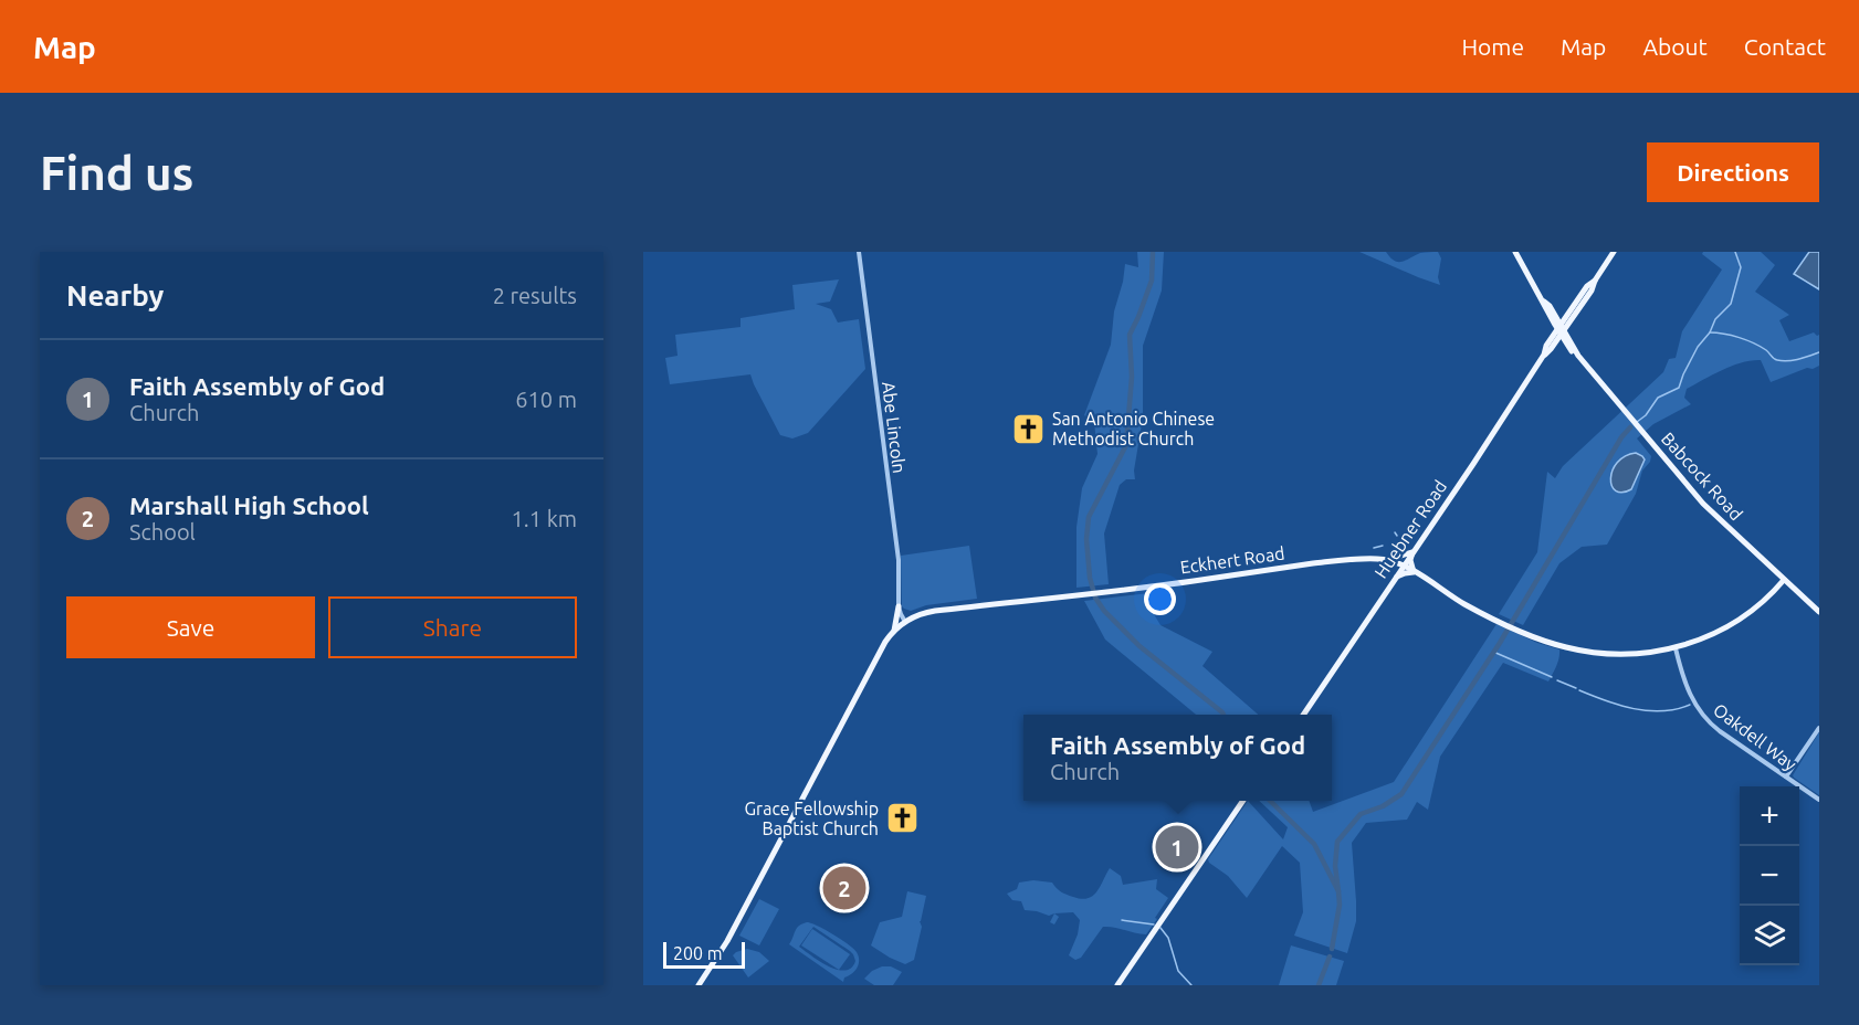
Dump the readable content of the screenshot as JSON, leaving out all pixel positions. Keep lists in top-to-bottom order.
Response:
{
  "streets": {
    "main road": ["Babcock Road", "Huebner Road", "Eckhert Road"],
    "street": ["Abe Lincoln", "Oakdell Way"]
  },
  "crossings": [
    ["Abe Lincoln", "Eckhert Road"],
    ["Babcock Road", "Huebner Road"],
    ["Babcock Road", "Eckhert Road"],
    ["Huebner Road", "Eckhert Road"],
    ["Eckhert Road", "Oakdell Way"]
  ],
  "places": {
    "church": ["San Antonio Chinese Methodist Church", "Grace Fellowship Baptist Church"]
  },
  "scale_bar": "200 m",
  "page": {
    "header": "Map",
    "nav": [
      "Home",
      "Map",
      "About",
      "Contact"
    ],
    "buttons": [
      "Directions",
      ["Save", "Share"]
    ],
    "title": "Find us",
    "heading": ["Nearby", "2 results"],
    "list": [
      {
        "mark": "1",
        "name": "Faith Assembly of God",
        "note": "Church",
        "value": "610 m"
      },
      {
        "mark": "2",
        "name": "Marshall High School",
        "note": "School",
        "value": "1.1 km"
      }
    ],
    "popup": ["Faith Assembly of God", "Church"],
    "map_buttons": ["+", "−"],
    "pins": ["1", "2"],
    "scale": "200 m"
  }
}
